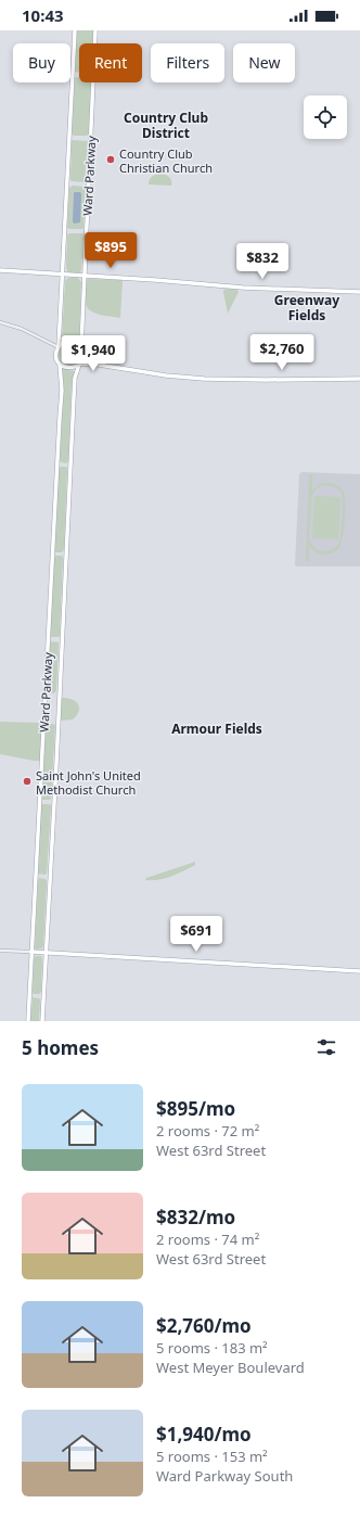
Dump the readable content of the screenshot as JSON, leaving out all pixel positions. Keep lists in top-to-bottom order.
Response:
{
  "streets": {
    "main road": ["Ward Parkway"]
  },
  "districts": ["Country Club District", "Greenway Fields", "Armour Fields"],
  "places": ["Country Club Christian Church", "Saint John's United Methodist Church"],
  "page": {
    "status": "10:43",
    "chip": [
      "Buy",
      "Rent",
      "Filters",
      "New"
    ],
    "price": [
      "$895",
      "$832",
      "$2,760",
      "$1,940",
      "$691"
    ],
    "heading": "5 homes",
    "list": [
      {
        "name": "$895/mo",
        "note": "2 rooms · 72 m² · West 63rd Street"
      },
      {
        "name": "$832/mo",
        "note": "2 rooms · 74 m² · West 63rd Street"
      },
      {
        "name": "$2,760/mo",
        "note": "5 rooms · 183 m² · West Meyer Boulevard"
      },
      {
        "name": "$1,940/mo",
        "note": "5 rooms · 153 m² · Ward Parkway South"
      }
    ]
  }
}
